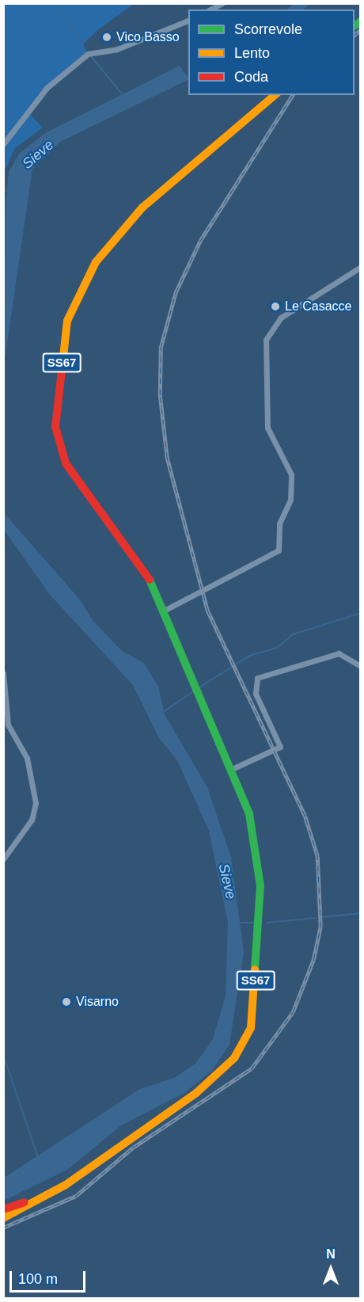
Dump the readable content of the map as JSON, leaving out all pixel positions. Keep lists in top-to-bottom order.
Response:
{
  "streets": {
    "main road": ["SS67"]
  },
  "water": ["Sieve"],
  "places": ["Vico Basso", "Le Casacce", "Visarno"],
  "legend": ["Scorrevole", "Lento", "Coda"],
  "scale_bar": "100 m",
  "north": "top"
}
